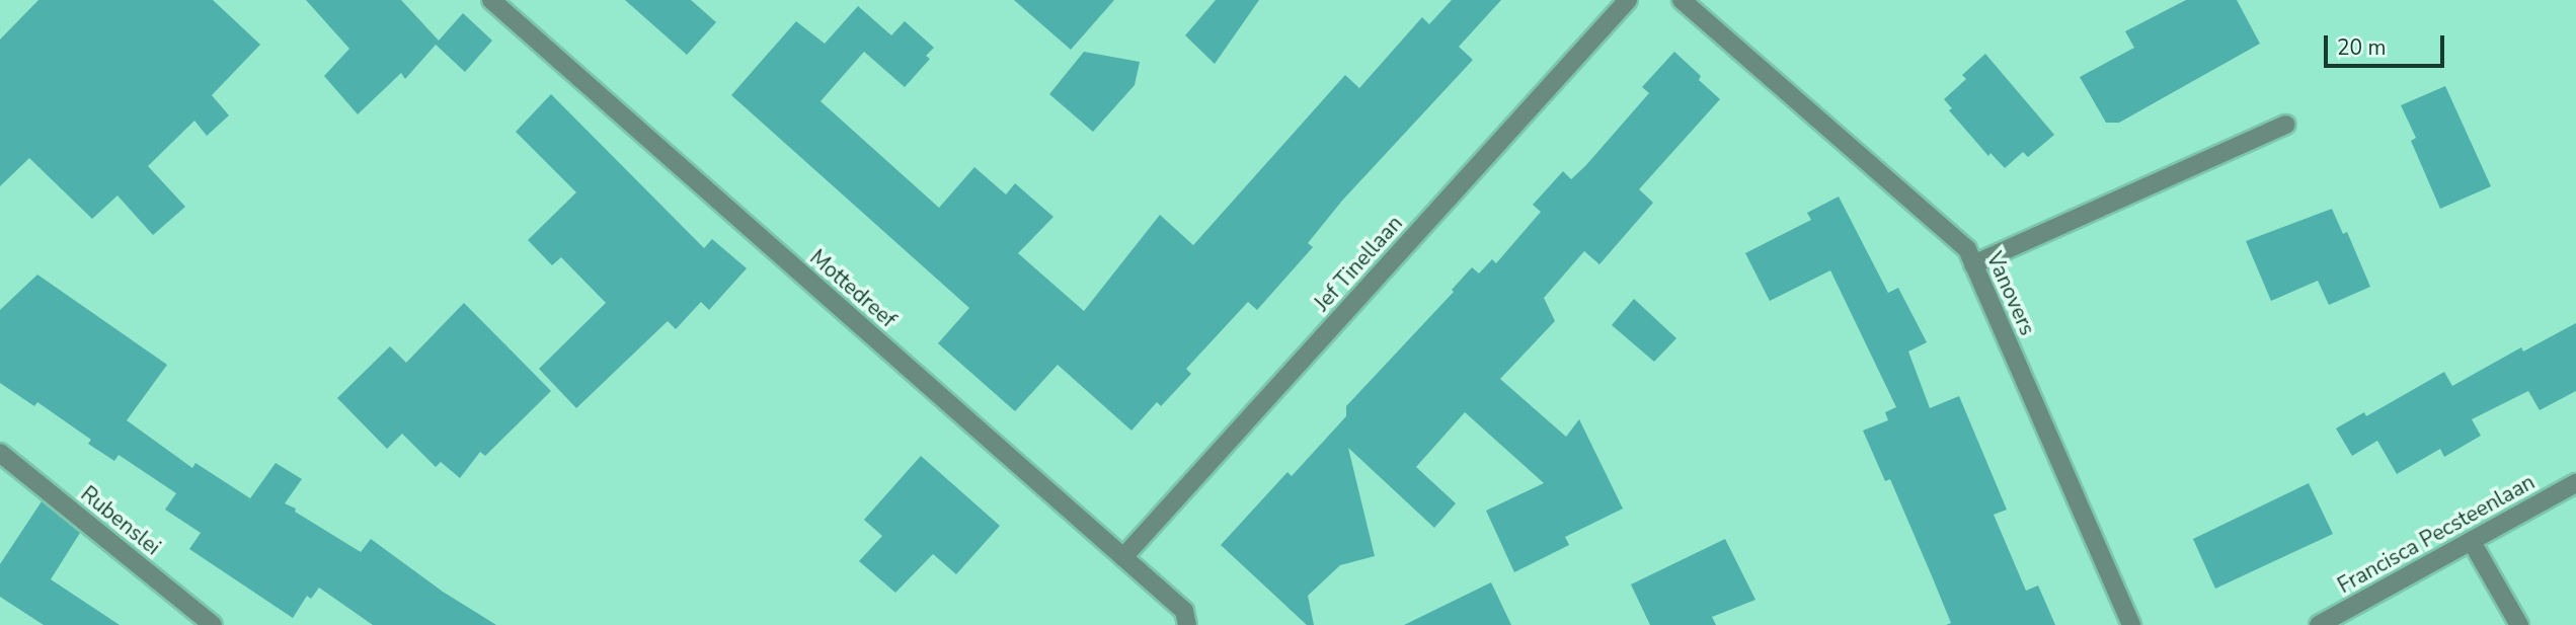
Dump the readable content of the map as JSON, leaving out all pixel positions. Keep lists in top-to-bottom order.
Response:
{
  "streets": {
    "street": [
      "Jef Tinellaan",
      "Mottedreef",
      "Vanovers",
      "Rubenslei",
      "Francisca Pecsteenlaan"
    ]
  },
  "crossings": [
    ["Jef Tinellaan", "Mottedreef"]
  ],
  "scale_bar": "20 m"
}
